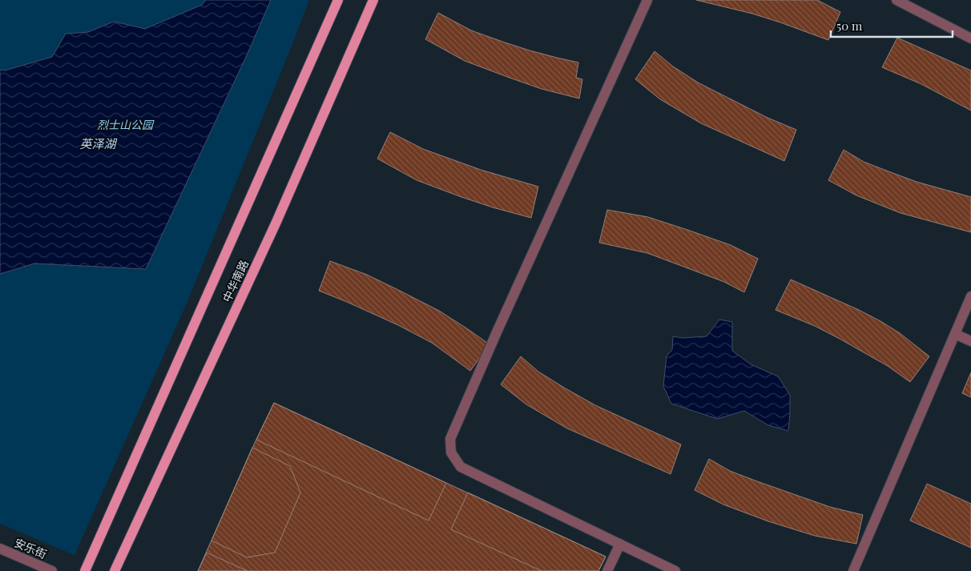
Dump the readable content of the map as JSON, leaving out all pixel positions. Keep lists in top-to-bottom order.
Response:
{
  "streets": {
    "main road": ["中华南路"],
    "street": ["安乐街"]
  },
  "water": ["英泽湖"],
  "parks": ["烈士山公园"],
  "scale_bar": "50 m"
}
